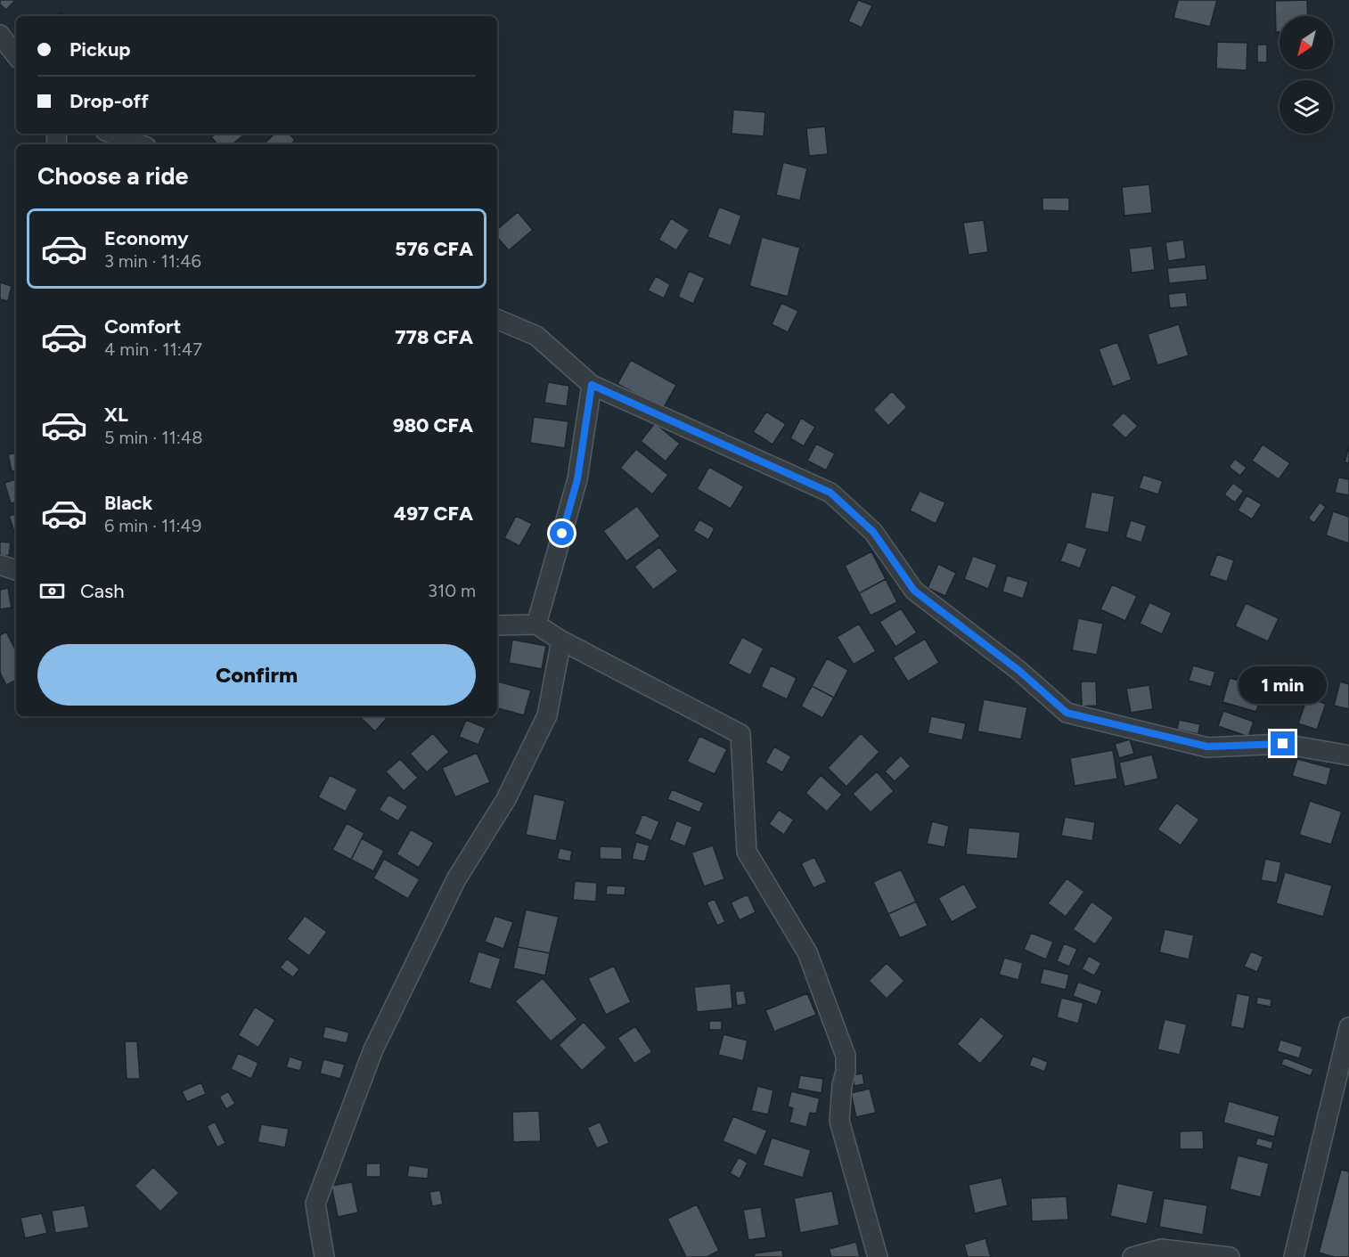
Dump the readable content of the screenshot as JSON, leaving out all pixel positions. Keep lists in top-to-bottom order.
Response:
{
  "north": "bottom left",
  "page": {
    "banner": ["Pickup", "Drop-off"],
    "heading": "Choose a ride",
    "list": [
      {
        "name": "Economy",
        "note": "3 min · 11:46",
        "value": "576 CFA"
      },
      {
        "name": "Comfort",
        "note": "4 min · 11:47",
        "value": "778 CFA"
      },
      {
        "name": "XL",
        "note": "5 min · 11:48",
        "value": "980 CFA"
      },
      {
        "name": "Black",
        "note": "6 min · 11:49",
        "value": "497 CFA"
      }
    ],
    "pay": ["Cash", "310 m"],
    "buttons": "Confirm",
    "bubble": "1 min"
  }
}
